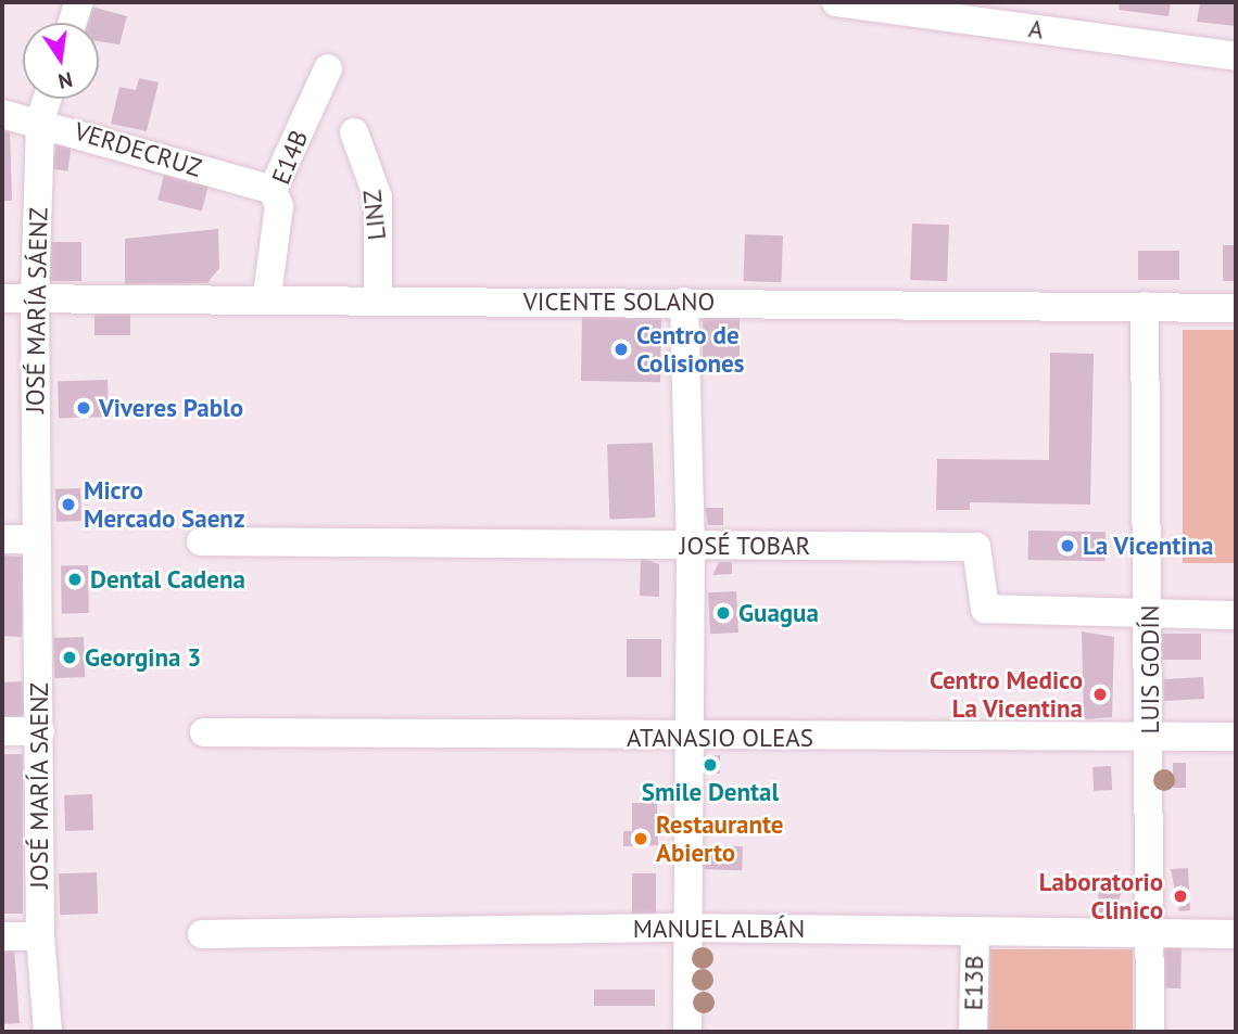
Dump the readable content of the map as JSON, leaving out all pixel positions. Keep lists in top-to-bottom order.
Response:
{
  "streets": {
    "street": [
      "A",
      "VERDECRUZ",
      "E14B",
      "LINZ",
      "VICENTE SOLANO",
      "JOSÉ MARÍA SÁENZ",
      "JOSÉ TOBAR",
      "LUIS GODÍN",
      "ATANASIO OLEAS",
      "JOSÉ MARÍA SAENZ",
      "MANUEL ALBÁN",
      "E13B"
    ]
  },
  "crossings": [
    ["VERDECRUZ", "E14B"],
    ["VERDECRUZ", "JOSÉ MARÍA SÁENZ"],
    ["E14B", "VICENTE SOLANO"],
    ["LINZ", "VICENTE SOLANO"],
    ["VICENTE SOLANO", "JOSÉ MARÍA SÁENZ"],
    ["VICENTE SOLANO", "LUIS GODÍN"],
    ["JOSÉ MARÍA SÁENZ", "JOSÉ MARÍA SAENZ"],
    ["JOSÉ TOBAR", "LUIS GODÍN"],
    ["LUIS GODÍN", "ATANASIO OLEAS"],
    ["LUIS GODÍN", "MANUEL ALBÁN"],
    ["MANUEL ALBÁN", "E13B"]
  ],
  "places": [
    "Centro de Colisiones",
    "Viveres Pablo",
    "Micro Mercado Saenz",
    "La Vicentina",
    "Dental Cadena",
    "Guagua",
    "Georgina 3",
    "Centro Medico La Vicentina",
    "Smile Dental",
    "Restaurante Abierto",
    "Laboratorio Clinico"
  ],
  "north": "bottom"
}
